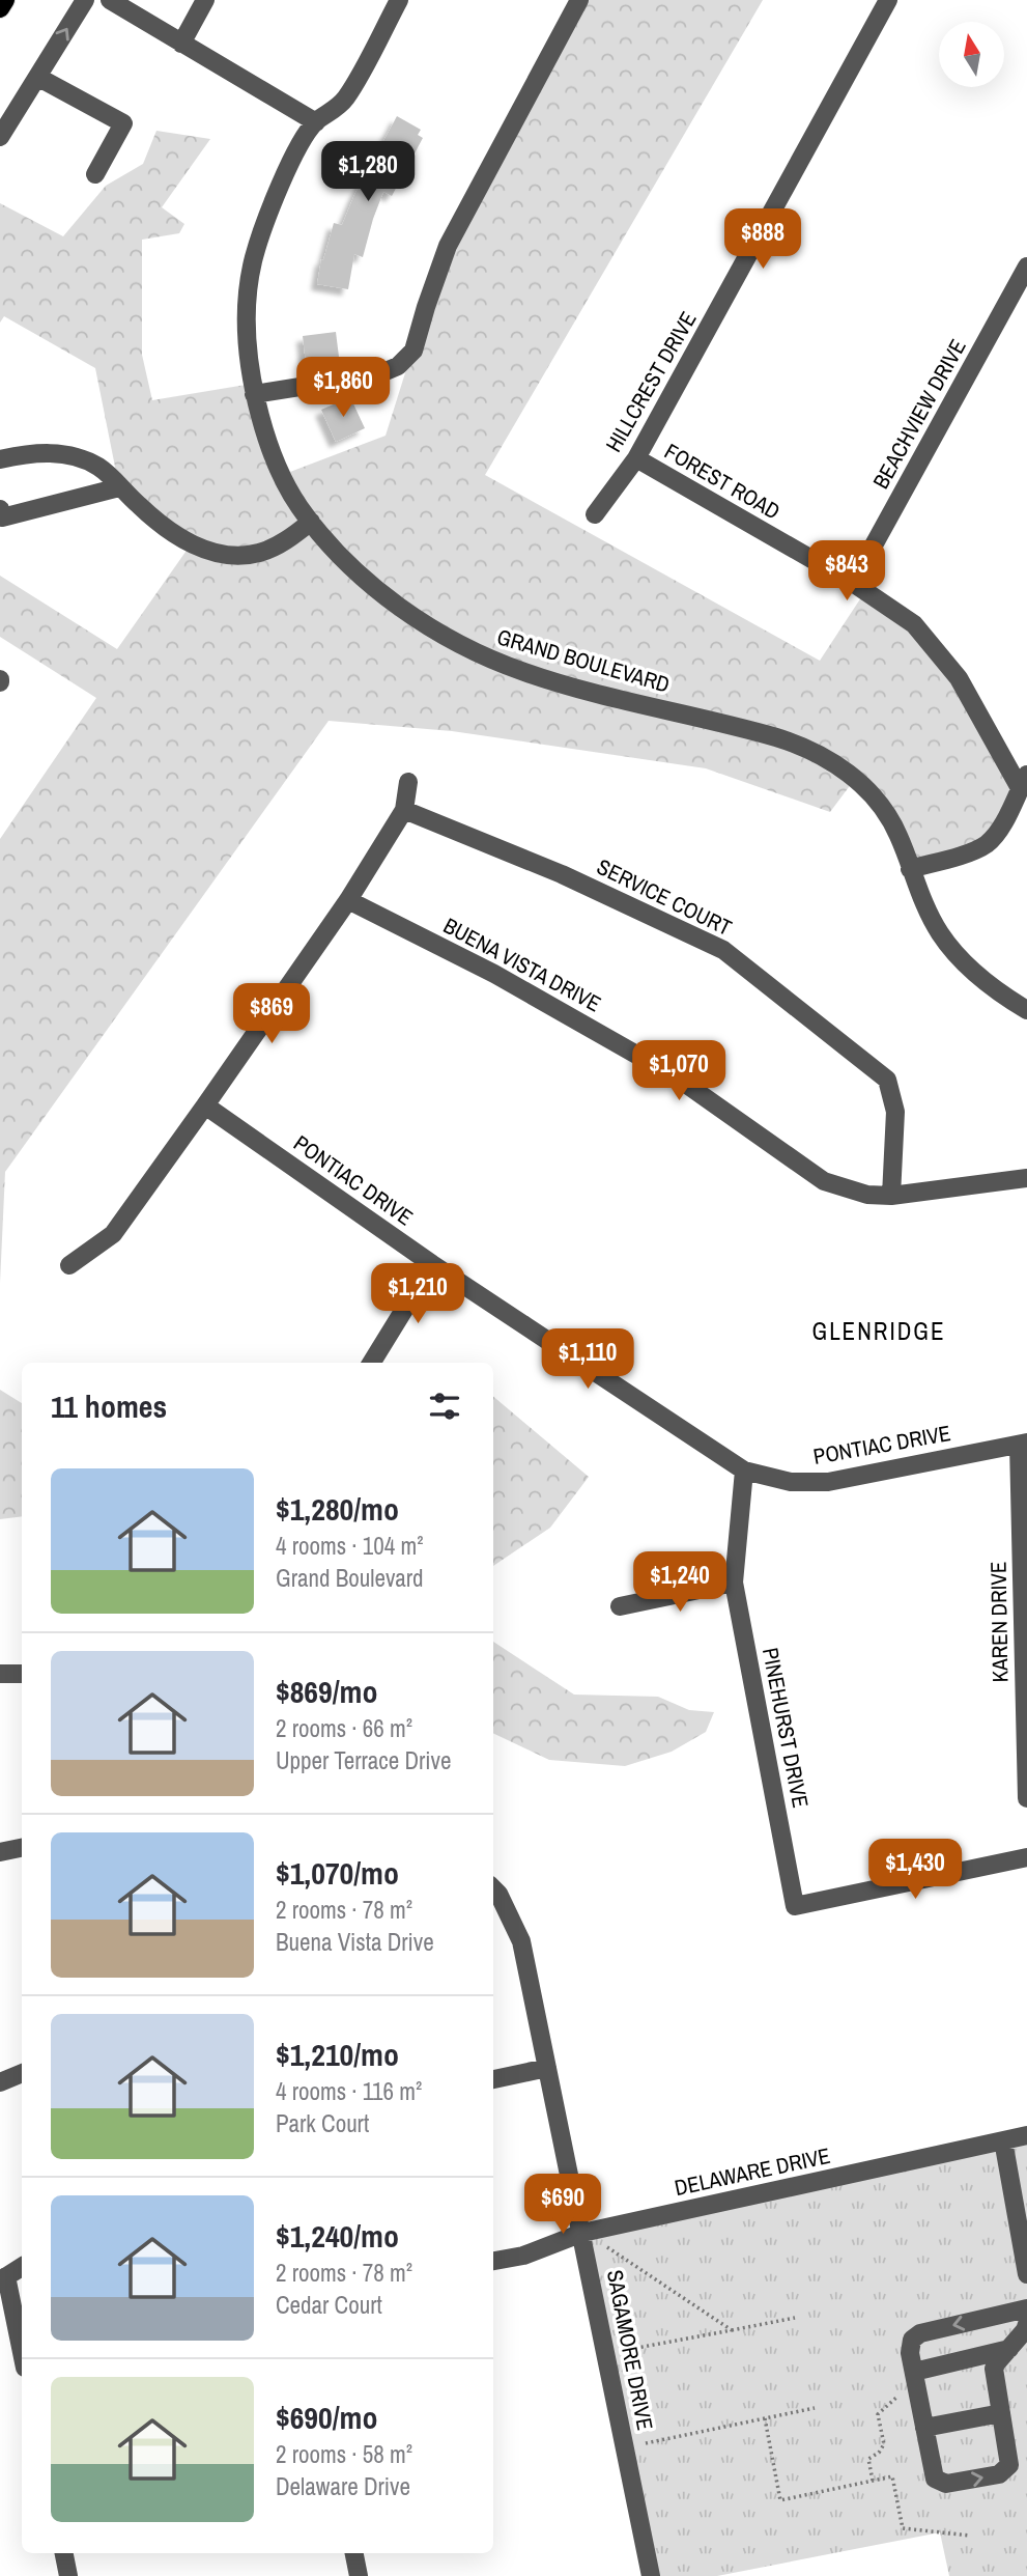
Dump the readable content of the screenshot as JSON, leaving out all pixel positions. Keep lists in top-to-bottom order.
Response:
{
  "streets": {
    "street": [
      "HILLCREST DRIVE",
      "BEACHVIEW DRIVE",
      "FOREST ROAD",
      "GRAND BOULEVARD",
      "SERVICE COURT",
      "BUENA VISTA DRIVE",
      "PONTIAC DRIVE",
      "KAREN DRIVE",
      "PINEHURST DRIVE",
      "DELAWARE DRIVE",
      "SAGAMORE DRIVE"
    ]
  },
  "crossings": [
    ["HILLCREST DRIVE", "FOREST ROAD"],
    ["BEACHVIEW DRIVE", "FOREST ROAD"],
    ["SERVICE COURT", "BUENA VISTA DRIVE"],
    ["PONTIAC DRIVE", "KAREN DRIVE"],
    ["PONTIAC DRIVE", "PINEHURST DRIVE"],
    ["DELAWARE DRIVE", "SAGAMORE DRIVE"]
  ],
  "districts": ["GLENRIDGE"],
  "north": "top",
  "page": {
    "price": [
      "$1,280",
      "$888",
      "$1,860",
      "$843",
      "$869",
      "$1,070",
      "$1,210",
      "$1,110",
      "$1,240",
      "$1,430",
      "$690"
    ],
    "heading": "11 homes",
    "list": [
      {
        "name": "$1,280/mo",
        "note": "4 rooms · 104 m² · Grand Boulevard"
      },
      {
        "name": "$869/mo",
        "note": "2 rooms · 66 m² · Upper Terrace Drive"
      },
      {
        "name": "$1,070/mo",
        "note": "2 rooms · 78 m² · Buena Vista Drive"
      },
      {
        "name": "$1,210/mo",
        "note": "4 rooms · 116 m² · Park Court"
      },
      {
        "name": "$1,240/mo",
        "note": "2 rooms · 78 m² · Cedar Court"
      },
      {
        "name": "$690/mo",
        "note": "2 rooms · 58 m² · Delaware Drive"
      }
    ]
  }
}
